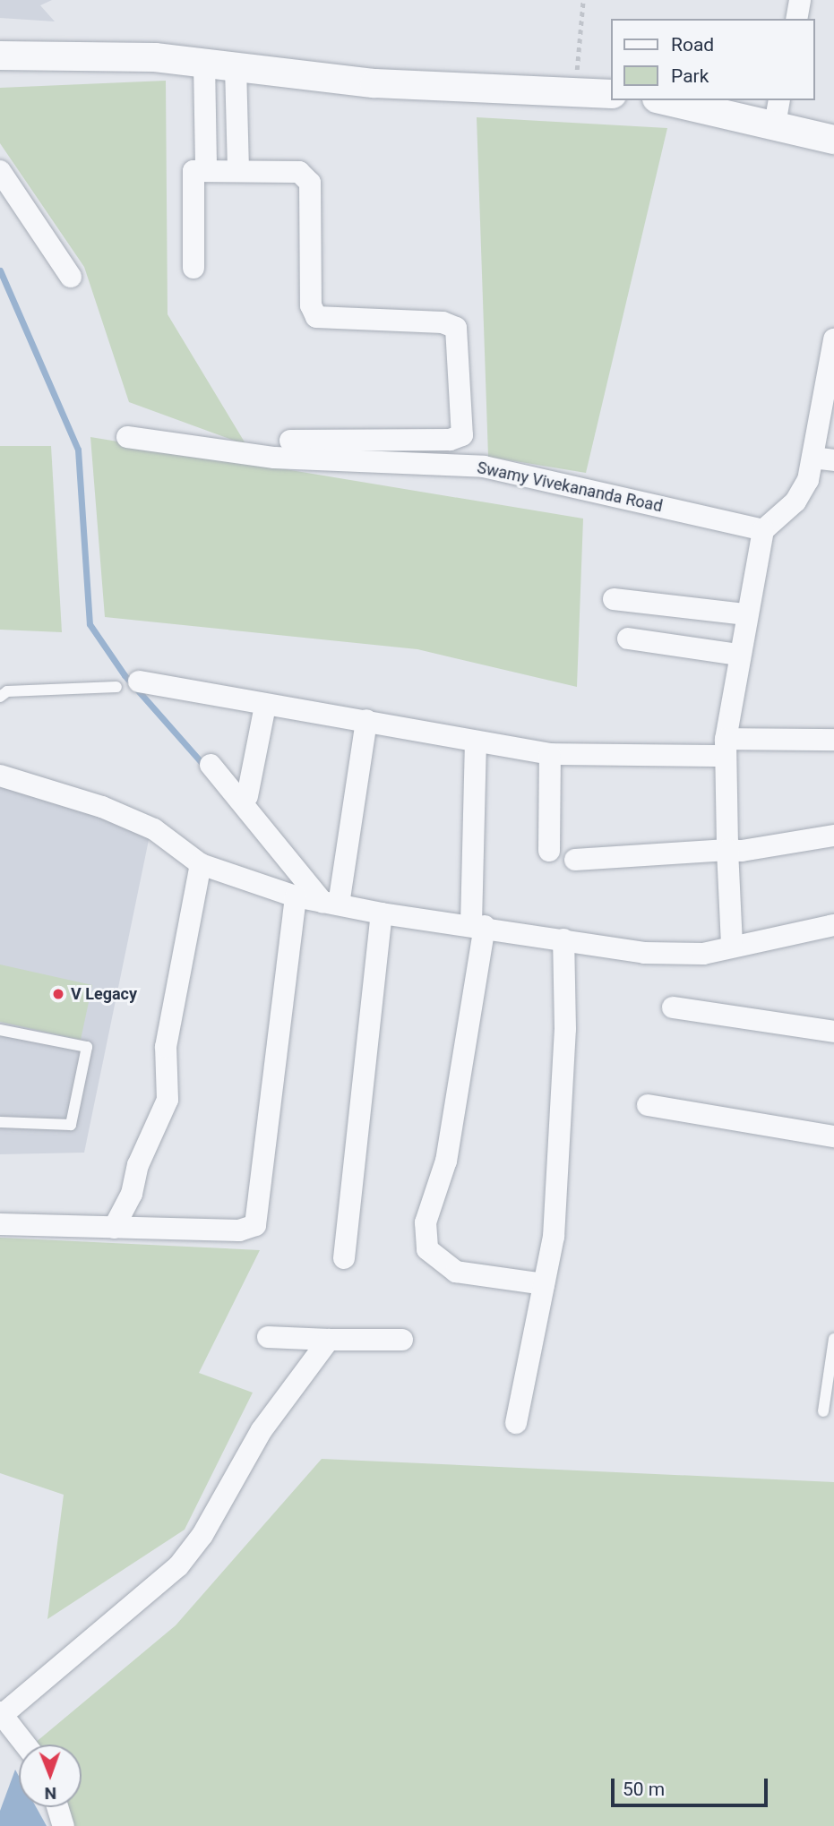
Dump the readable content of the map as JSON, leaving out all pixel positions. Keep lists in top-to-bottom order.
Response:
{
  "streets": {
    "street": ["Swamy Vivekananda Road"]
  },
  "places": ["V Legacy"],
  "legend": ["Road", "Park"],
  "scale_bar": "50 m",
  "north": "bottom"
}
